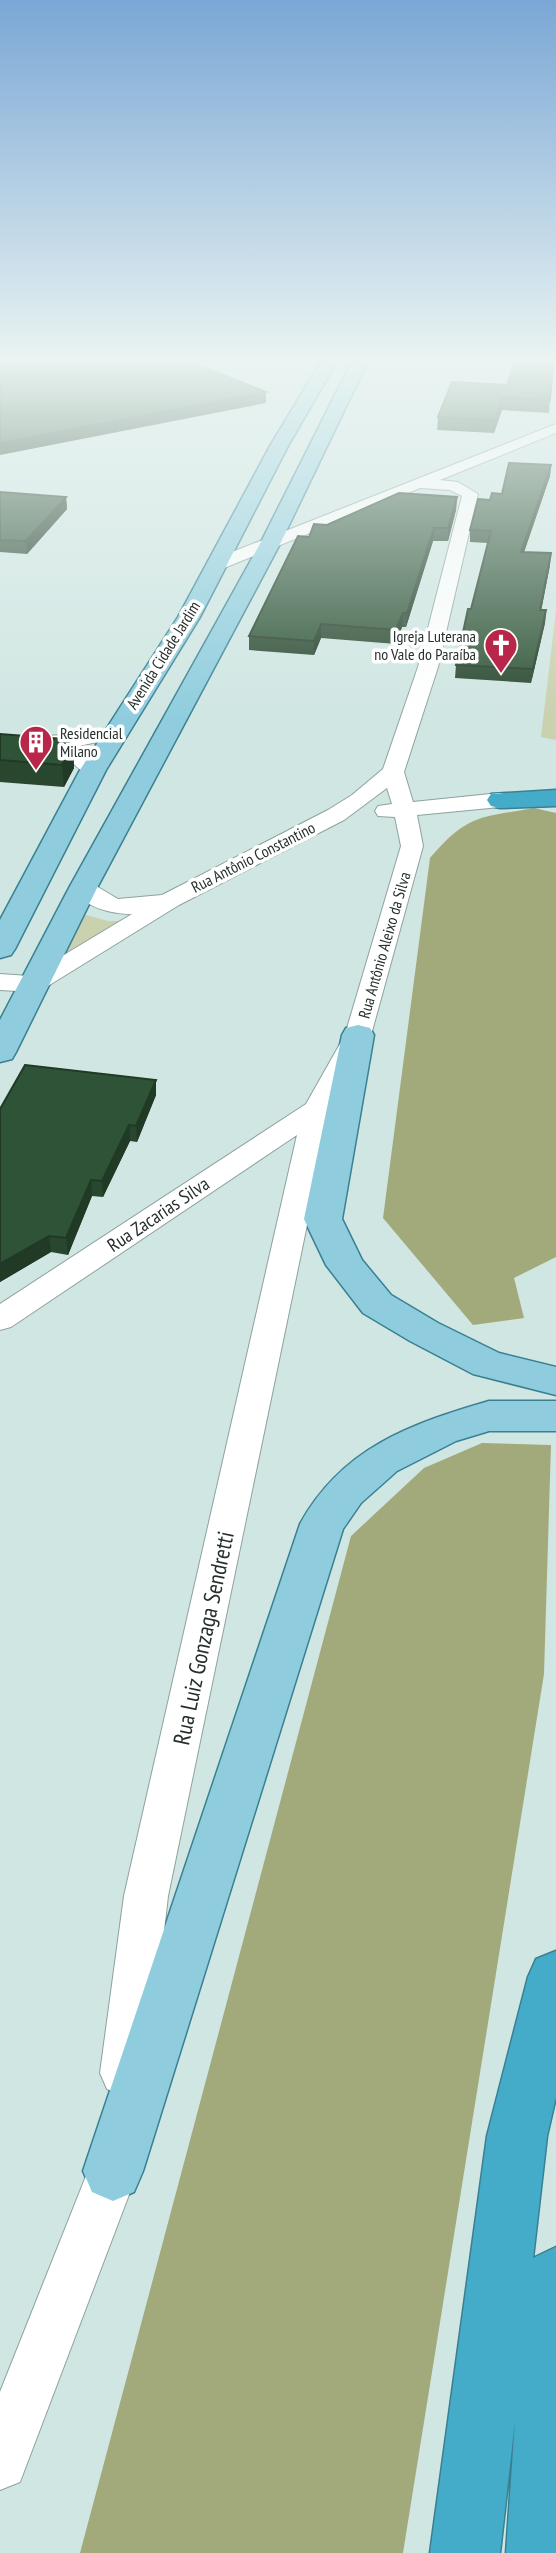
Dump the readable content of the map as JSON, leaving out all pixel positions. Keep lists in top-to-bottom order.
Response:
{
  "streets": {
    "main road": ["Avenida Cidade Jardim"],
    "street": [
      "Rua Antônio Constantino",
      "Rua Antônio Aleixo da Silva",
      "Rua Zacarias Silva",
      "Rua Luiz Gonzaga Sendretti"
    ]
  },
  "crossings": [
    ["Avenida Cidade Jardim", "Rua Antônio Constantino"],
    ["Rua Antônio Constantino", "Rua Antônio Aleixo da Silva"],
    ["Rua Antônio Aleixo da Silva", "Rua Zacarias Silva"],
    ["Rua Antônio Aleixo da Silva", "Rua Luiz Gonzaga Sendretti"],
    ["Rua Zacarias Silva", "Rua Luiz Gonzaga Sendretti"]
  ],
  "places": {
    "church": ["Igreja Luterana no Vale do Paraíba"],
    "building": ["Residencial Milano"]
  }
}
